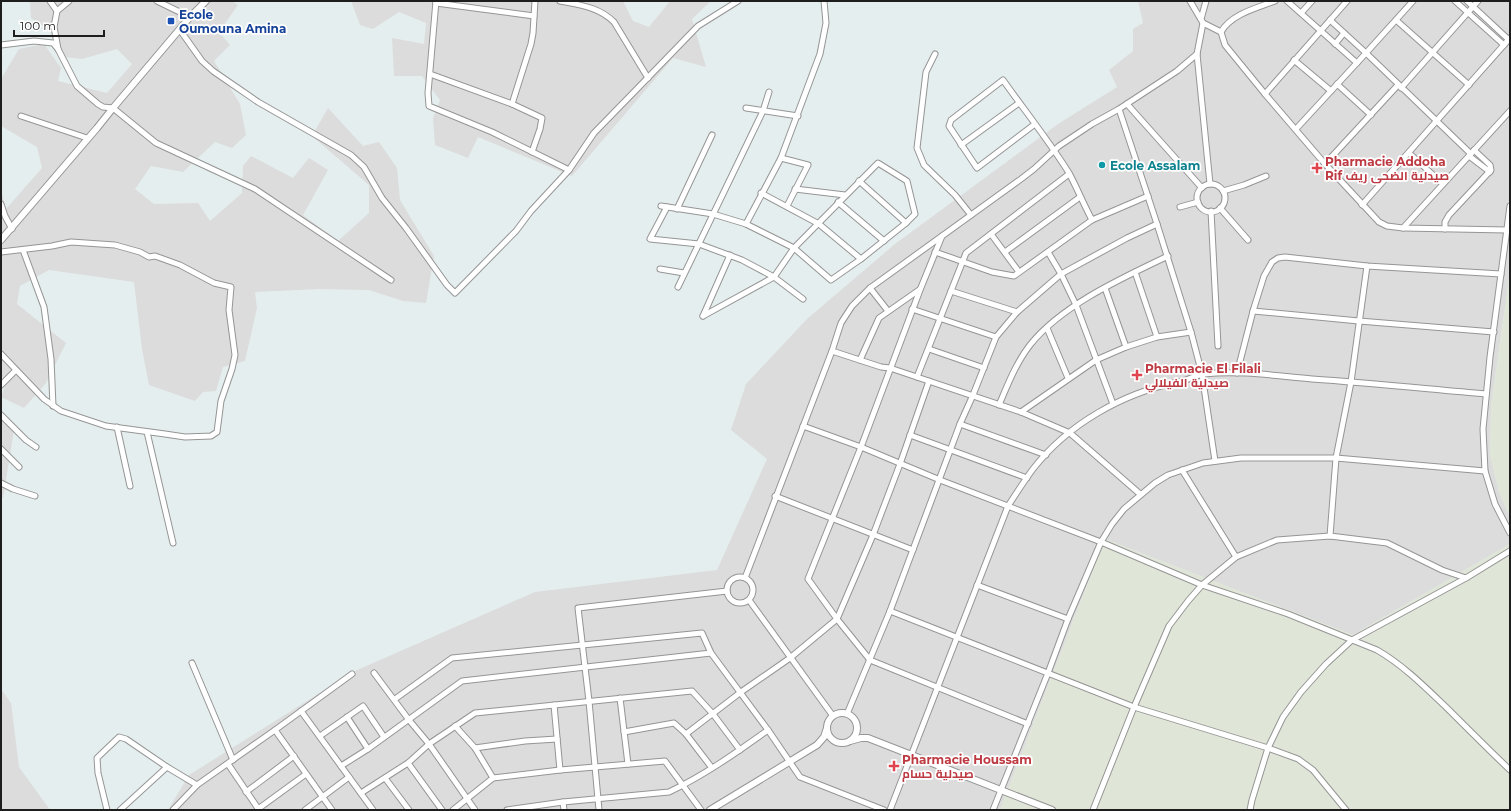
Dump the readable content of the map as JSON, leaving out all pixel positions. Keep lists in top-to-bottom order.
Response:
{
  "places": {
    "transit": ["Ecole Oumouna Amina"],
    "other": ["Ecole Assalam"],
    "health": ["Pharmacie Addoha Rif صيدلية الضحى ريف", "Pharmacie El Filali صيدلية الفيلالي", "Pharmacie Houssam صيدلية حسام"]
  },
  "scale_bar": "100 m"
}
